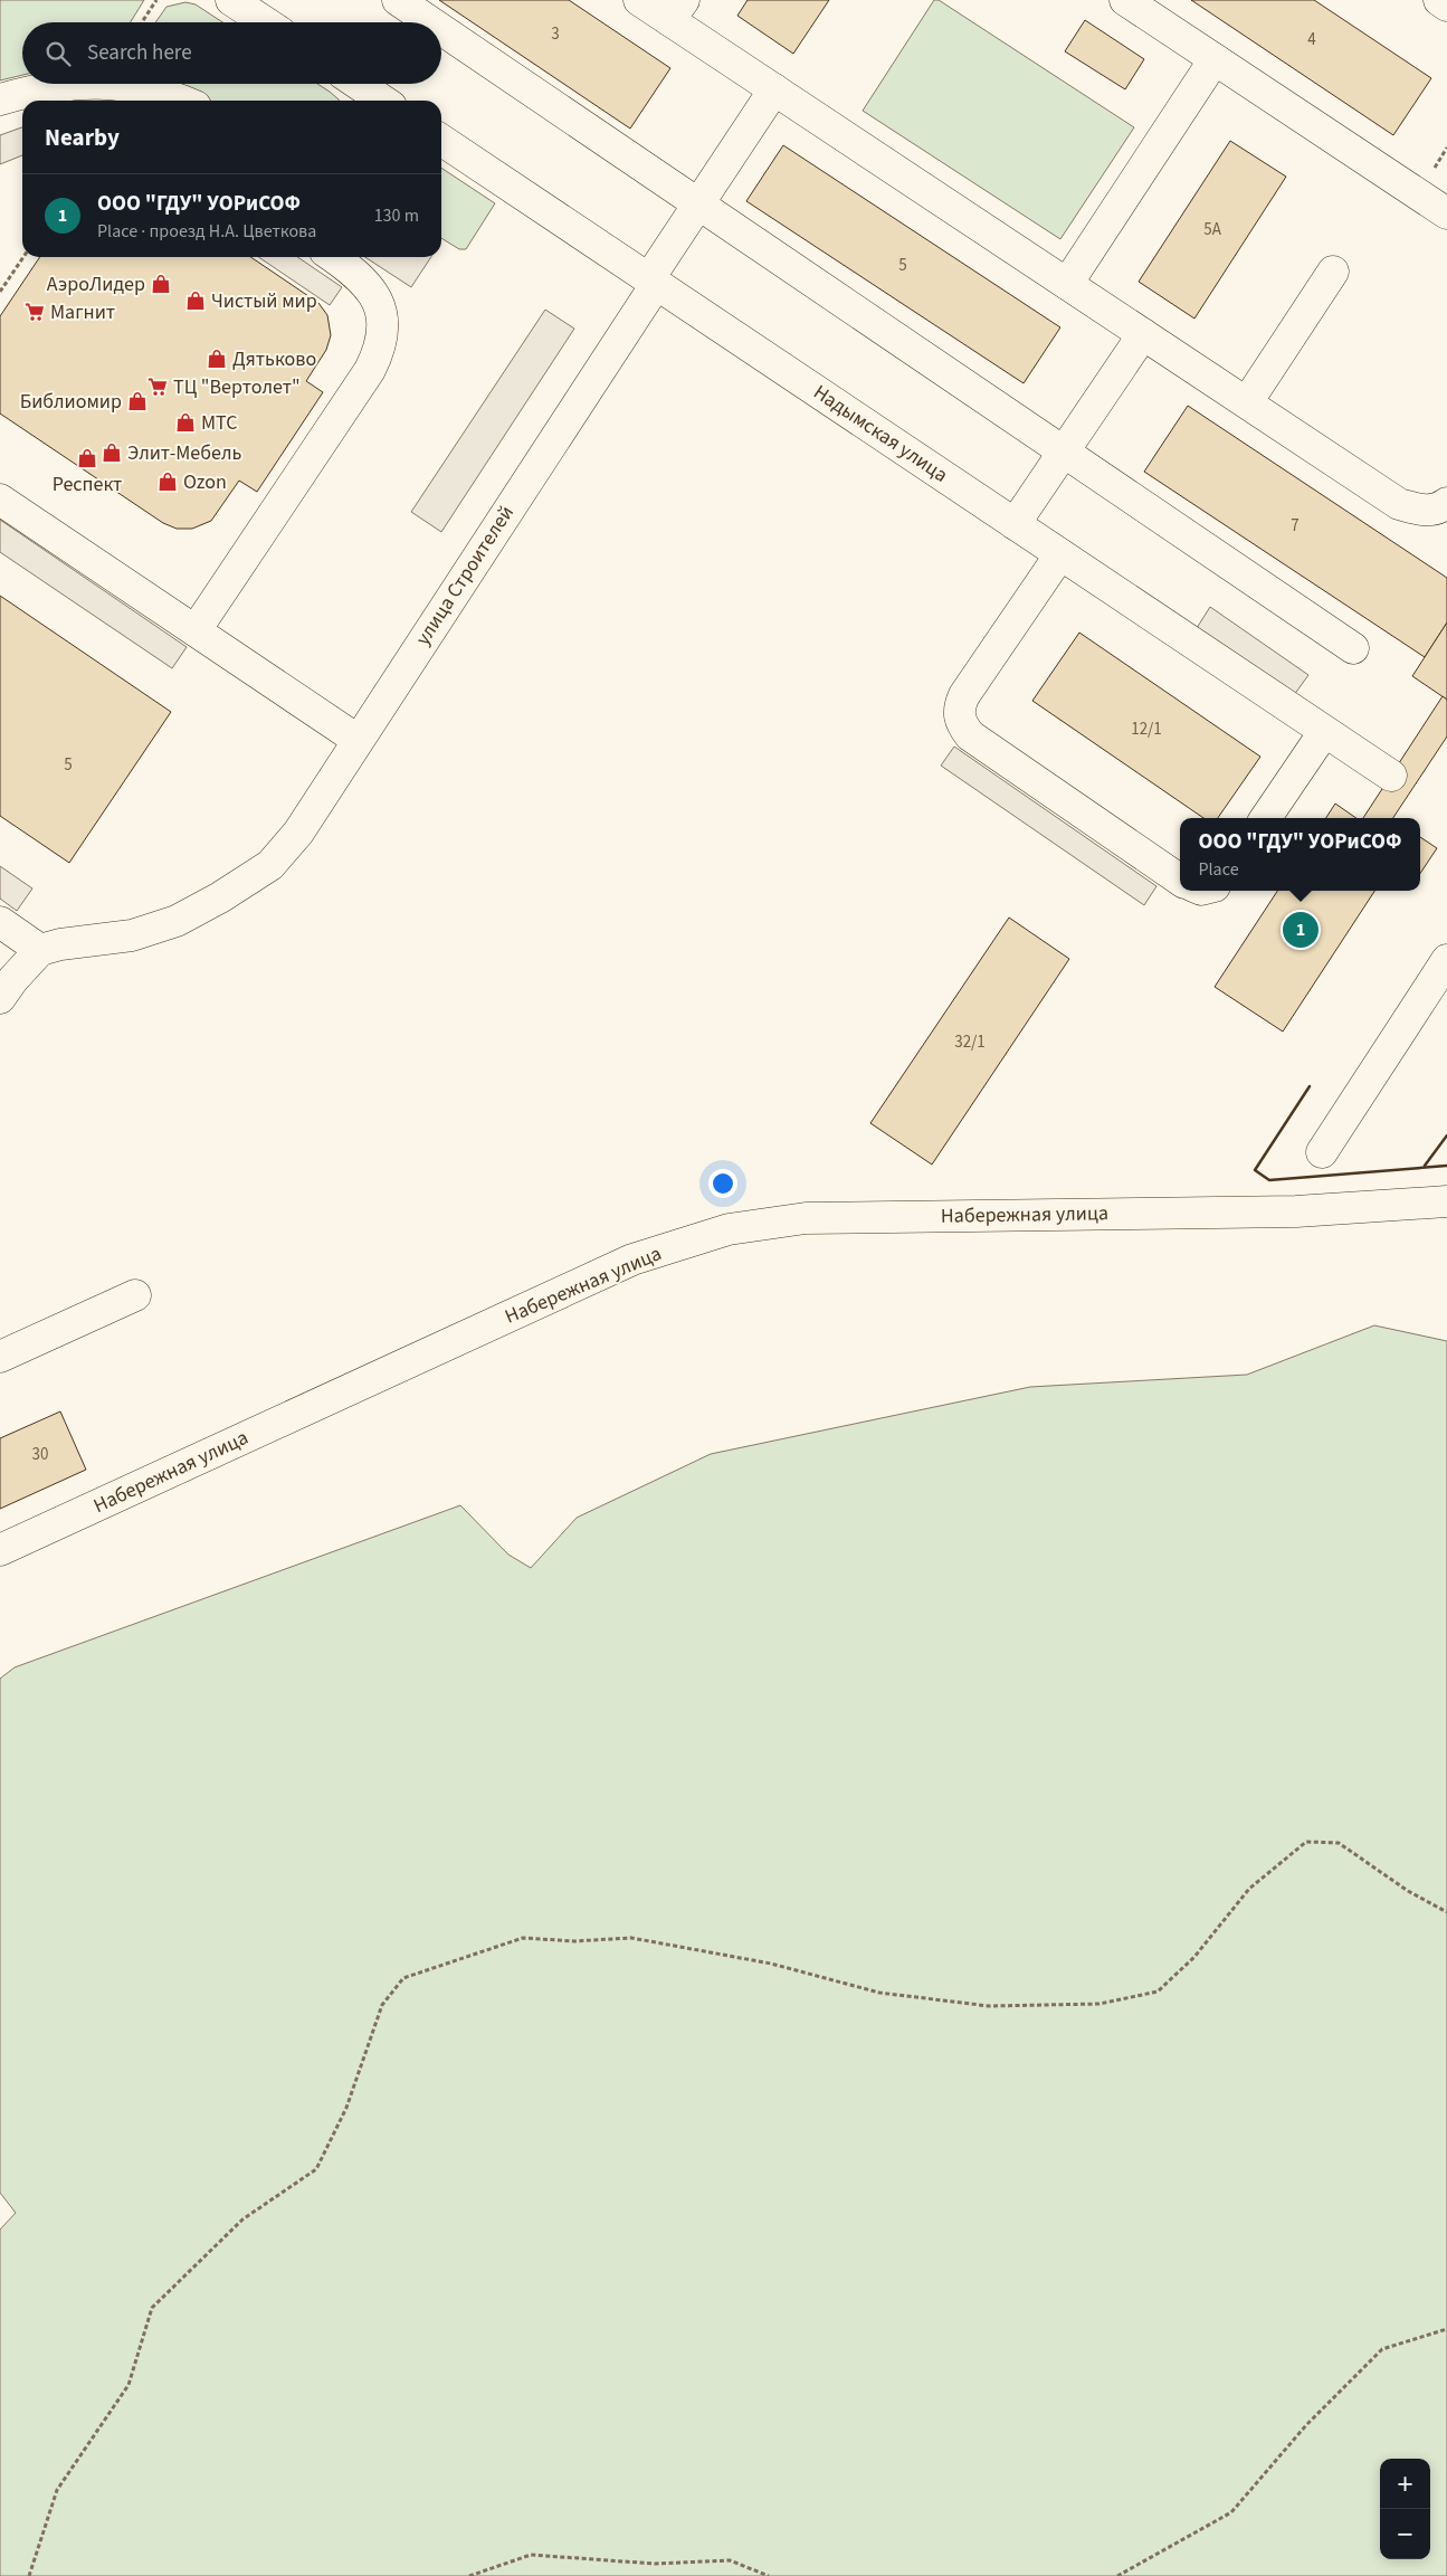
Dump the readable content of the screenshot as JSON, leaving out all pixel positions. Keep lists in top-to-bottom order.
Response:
{
  "streets": {
    "street": ["Надымская улица", "улица Строителей", "Набережная улица"]
  },
  "crossings": [
    ["Надымская улица", "улица Строителей"]
  ],
  "places": {
    "shop": [
      "АэроЛидер",
      "Чистый мир",
      "Дятьково",
      "Библиомир",
      "МТС",
      "Элит-Мебель",
      "Респект",
      "Ozon"
    ],
    "supermarket": ["Магнит", "ТЦ \"Вертолет\""]
  },
  "house_numbers": [
    "3",
    "4",
    "5А",
    "5",
    "7",
    "12/1",
    "5",
    "32/1",
    "30"
  ],
  "page": {
    "search": "Search here",
    "heading": "Nearby",
    "list": [
      {
        "mark": "1",
        "name": "ООО \"ГДУ\" УОРиСОФ",
        "note": "Place · проезд Н.А. Цветкова",
        "value": "130 m"
      }
    ],
    "popup": ["ООО \"ГДУ\" УОРиСОФ", "Place"],
    "pins": "1",
    "map_buttons": ["+", "−"]
  }
}
